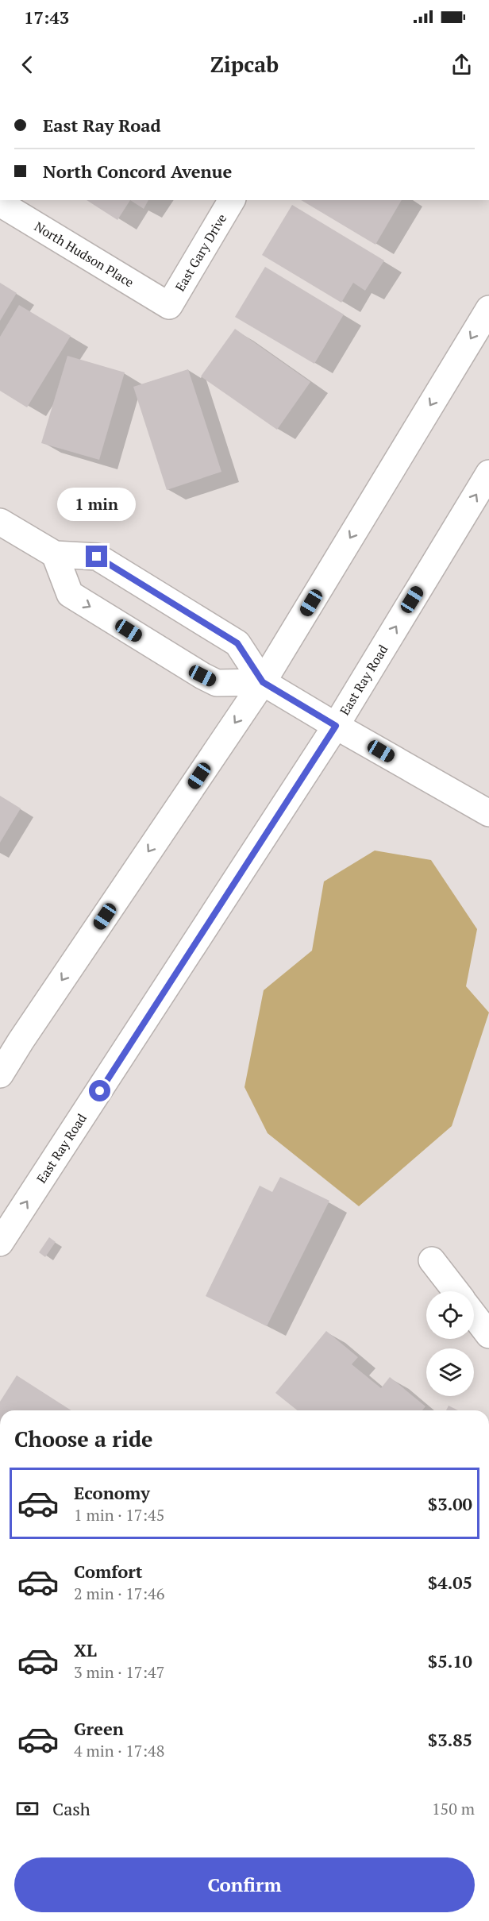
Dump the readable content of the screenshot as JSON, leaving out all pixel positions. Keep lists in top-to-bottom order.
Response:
{
  "streets": {
    "main road": ["East Gary Drive", "North Hudson Place", "East Ray Road"]
  },
  "crossings": [
    ["East Gary Drive", "North Hudson Place"]
  ],
  "page": {
    "status": "17:43",
    "header": "Zipcab",
    "banner": ["East Ray Road", "North Concord Avenue"],
    "bubble": "1 min",
    "heading": "Choose a ride",
    "list": [
      {
        "name": "Economy",
        "note": "1 min · 17:45",
        "value": "$3.00"
      },
      {
        "name": "Comfort",
        "note": "2 min · 17:46",
        "value": "$4.05"
      },
      {
        "name": "XL",
        "note": "3 min · 17:47",
        "value": "$5.10"
      },
      {
        "name": "Green",
        "note": "4 min · 17:48",
        "value": "$3.85"
      }
    ],
    "pay": ["Cash", "150 m"],
    "buttons": "Confirm"
  }
}
